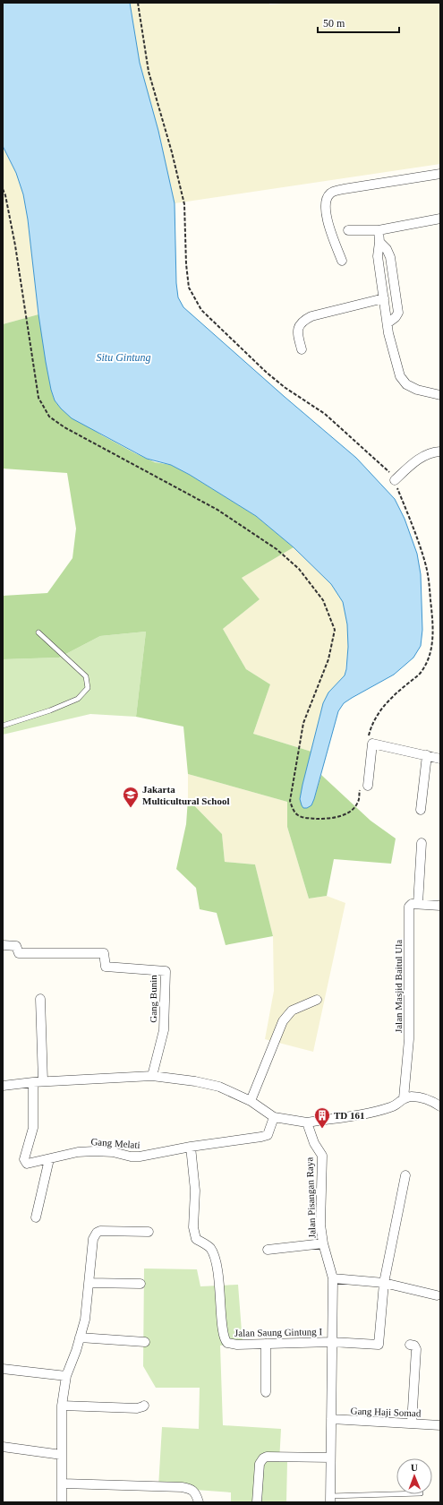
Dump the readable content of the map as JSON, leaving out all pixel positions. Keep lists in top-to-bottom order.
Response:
{
  "streets": {
    "street": [
      "Jalan Masjid Baitul Ula",
      "Gang Bunin",
      "Gang Melati",
      "Jalan Pisangan Raya",
      "Jalan Saung Gintung I",
      "Gang Haji Somad"
    ]
  },
  "crossings": [
    ["Gang Melati", "Jalan Saung Gintung I"],
    ["Jalan Pisangan Raya", "Jalan Saung Gintung I"],
    ["Jalan Pisangan Raya", "Gang Haji Somad"]
  ],
  "water": ["Situ Gintung"],
  "places": {
    "school or university": ["Jakarta Multicultural School"],
    "building": ["TD 161"]
  },
  "scale_bar": "50 m",
  "north": "top"
}
